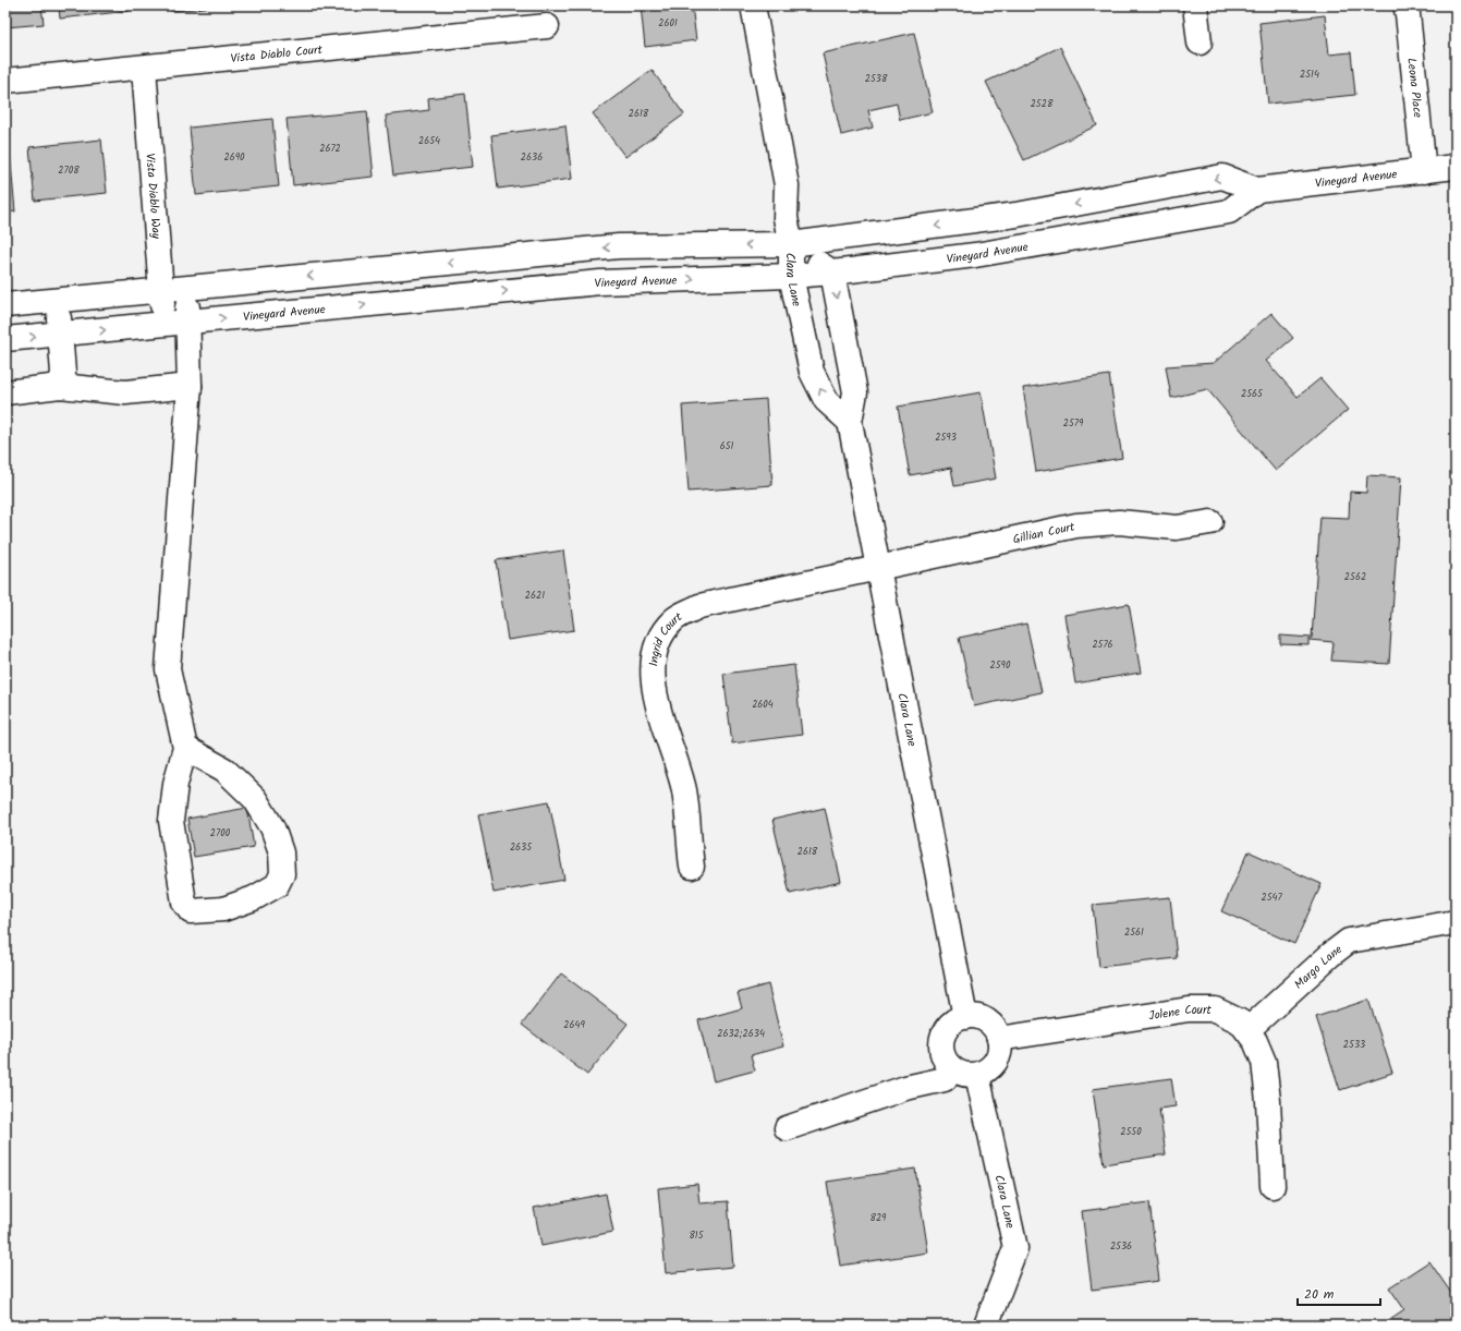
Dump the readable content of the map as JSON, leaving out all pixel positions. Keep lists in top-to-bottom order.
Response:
{
  "streets": {
    "street": [
      "Vista Diablo Court",
      "Leona Place",
      "Vineyard Avenue",
      "Vista Diablo Way",
      "Clara Lane",
      "Gillian Court",
      "Ingrid Court",
      "Margo Lane",
      "Jolene Court"
    ]
  },
  "crossings": [
    ["Vista Diablo Court", "Vista Diablo Way"],
    ["Leona Place", "Vineyard Avenue"],
    ["Vineyard Avenue", "Vista Diablo Way"],
    ["Vineyard Avenue", "Clara Lane"],
    ["Clara Lane", "Gillian Court"],
    ["Clara Lane", "Ingrid Court"],
    ["Clara Lane", "Jolene Court"],
    ["Gillian Court", "Ingrid Court"],
    ["Margo Lane", "Jolene Court"]
  ],
  "house_numbers": [
    "2601",
    "2514",
    "2538",
    "2528",
    "2618",
    "2654",
    "2672",
    "2690",
    "2636",
    "2708",
    "2565",
    "2579",
    "2593",
    "651",
    "2562",
    "2621",
    "2576",
    "2590",
    "2604",
    "2700",
    "2635",
    "2618",
    "2547",
    "2561",
    "2649",
    "2632;2634",
    "2533",
    "2550",
    "829",
    "815",
    "2536"
  ],
  "scale_bar": "20 m"
}
